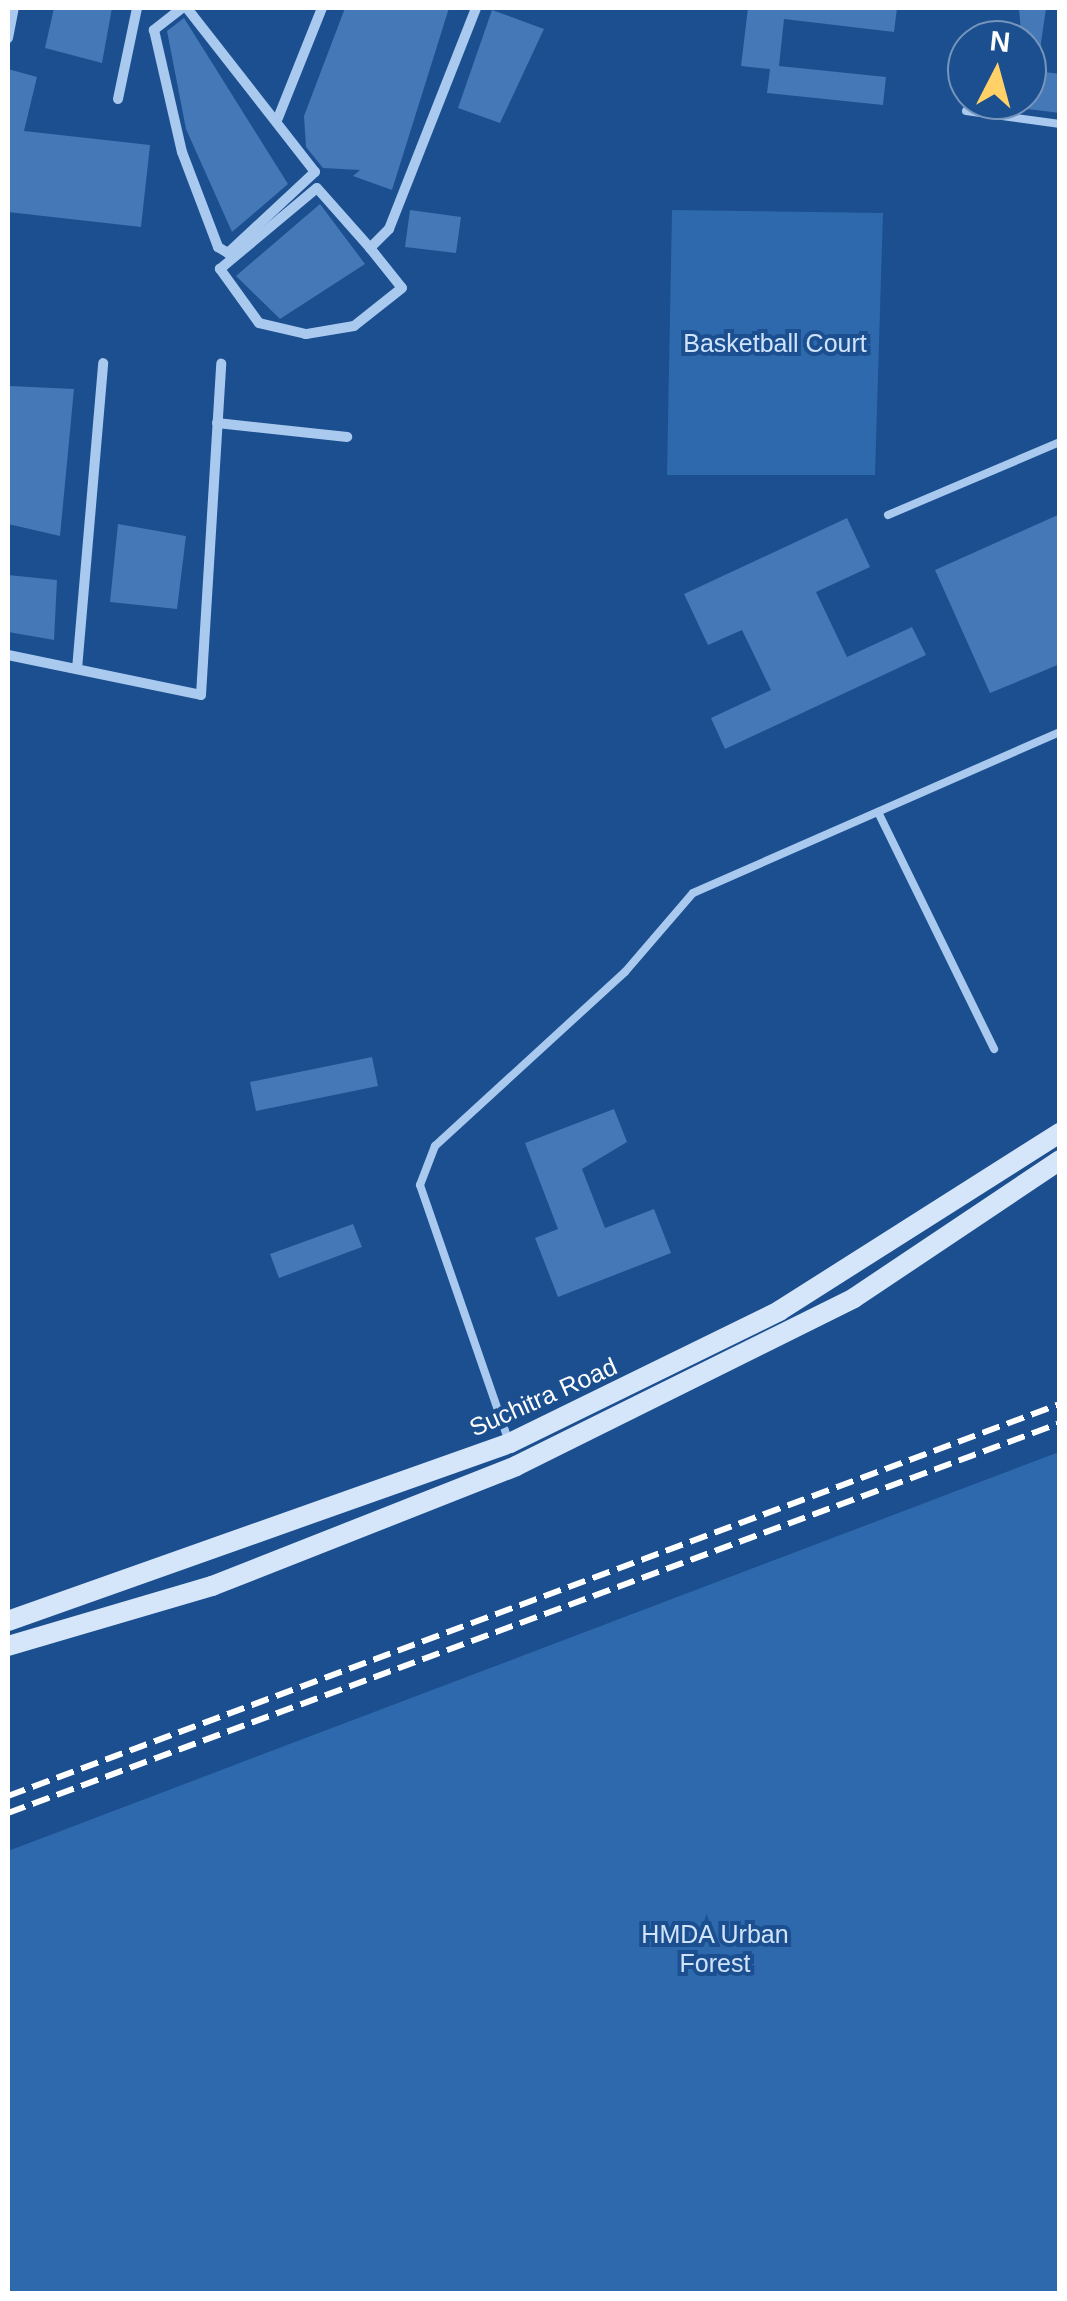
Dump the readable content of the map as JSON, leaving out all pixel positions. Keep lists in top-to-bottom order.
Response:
{
  "streets": {
    "main road": ["Suchitra Road"]
  },
  "parks": ["Basketball Court", "HMDA Urban Forest"],
  "north": "top"
}
